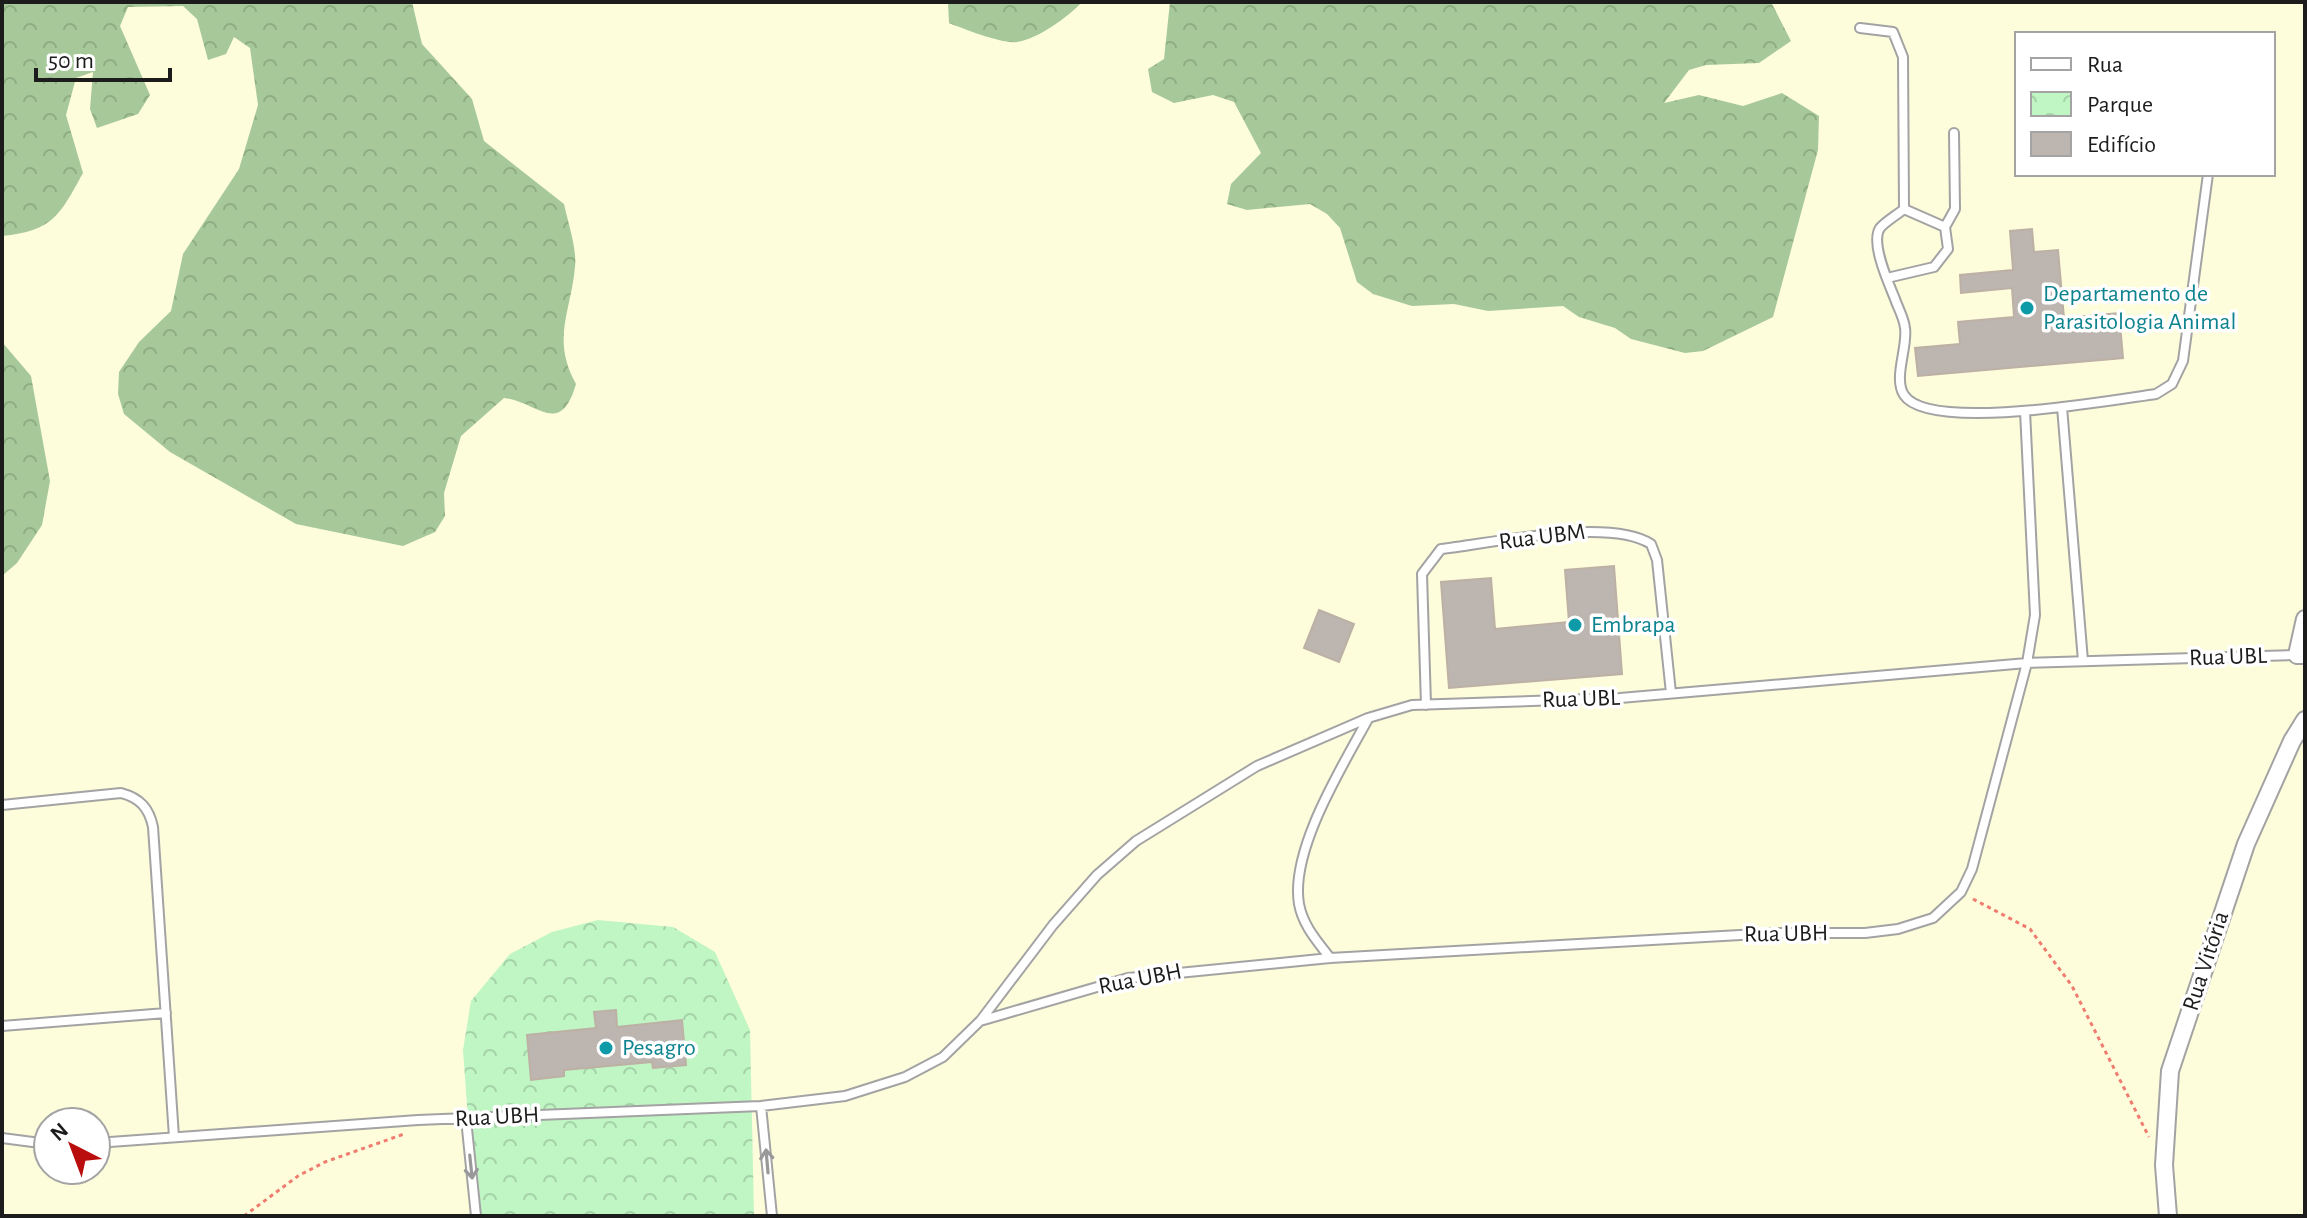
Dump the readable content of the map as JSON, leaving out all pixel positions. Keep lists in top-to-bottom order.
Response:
{
  "streets": {
    "street": ["Rua Vitória"],
    "lane": ["Rua UBM", "Rua UBL", "Rua UBH"]
  },
  "crossings": [
    ["Rua UBM", "Rua UBL"],
    ["Rua UBL", "Rua UBH"]
  ],
  "places": ["Departamento de Parasitologia Animal", "Embrapa", "Pesagro"],
  "legend": ["Rua", "Parque", "Edifício"],
  "scale_bar": "50 m",
  "north": "top left"
}
